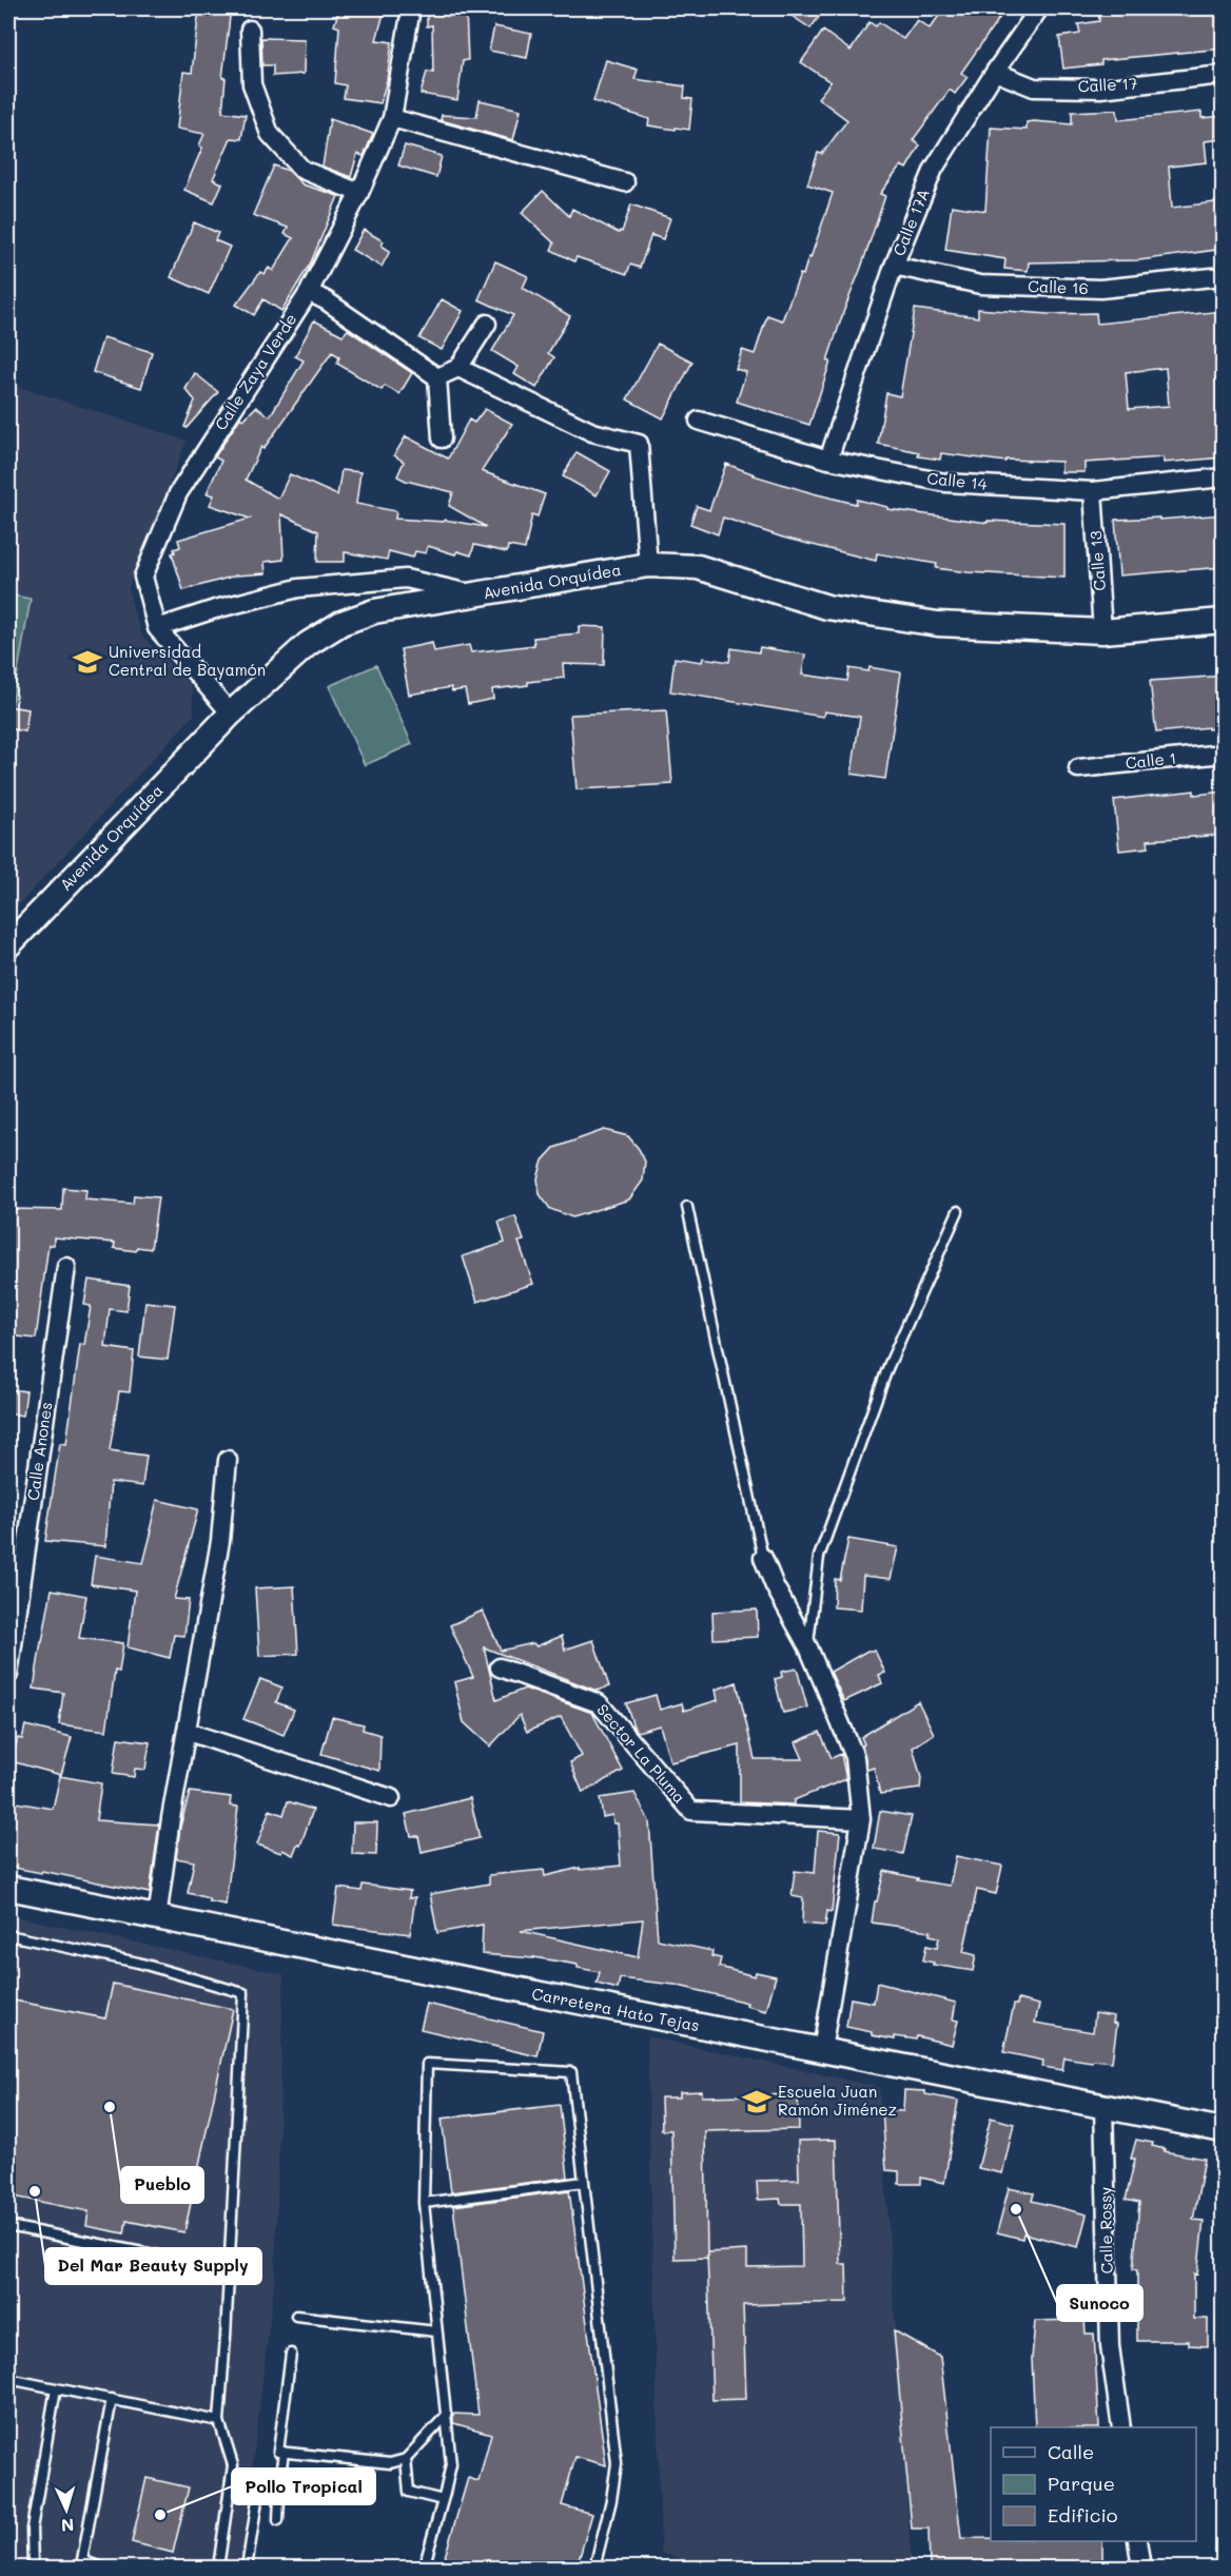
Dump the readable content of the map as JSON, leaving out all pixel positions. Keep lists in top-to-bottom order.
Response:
{
  "streets": {
    "street": [
      "Calle 17",
      "Calle 17A",
      "Calle 16",
      "Calle Zaya Verde",
      "Calle 14",
      "Calle 13",
      "Avenida Orquídea",
      "Calle 1",
      "Calle Anones",
      "Sector La Pluma",
      "Carretera Hato Tejas",
      "Calle Rossy"
    ]
  },
  "crossings": [
    ["Calle 17", "Calle 17A"],
    ["Calle 17A", "Calle 16"],
    ["Calle 17A", "Calle 14"],
    ["Calle Zaya Verde", "Avenida Orquídea"],
    ["Calle 14", "Calle 13"],
    ["Calle 13", "Avenida Orquídea"],
    ["Carretera Hato Tejas", "Calle Rossy"]
  ],
  "places": {
    "school or university": ["Universidad Central de Bayamón", "Escuela Juan Ramón Jiménez"],
    "other": [
      "Pueblo",
      "Del Mar Beauty Supply",
      "Sunoco",
      "Pollo Tropical"
    ]
  },
  "legend": ["Calle", "Parque", "Edificio"],
  "north": "bottom"
}
